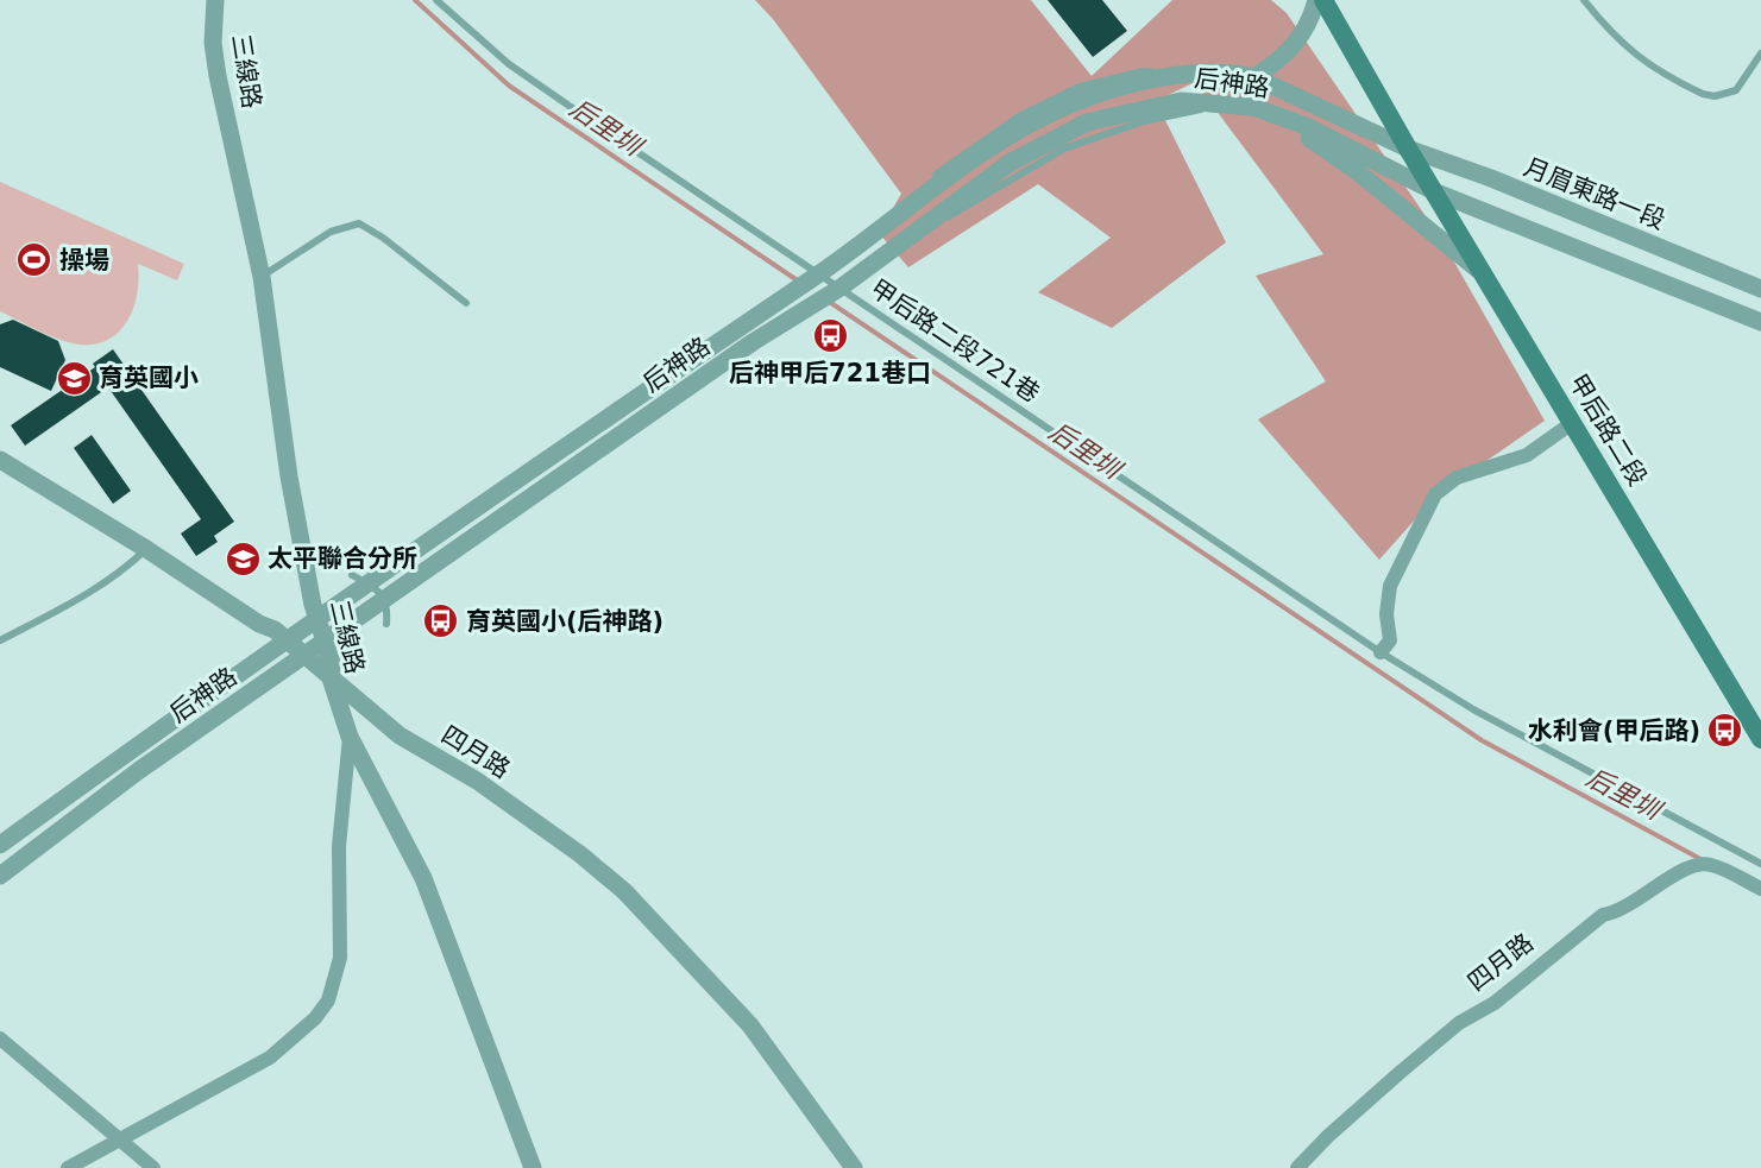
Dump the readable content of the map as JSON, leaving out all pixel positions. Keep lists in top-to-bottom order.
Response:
{
  "streets": {
    "main road": ["甲后路二段"],
    "street": [
      "三線路",
      "后神路",
      "月眉東路一段",
      "四月路"
    ],
    "lane": ["甲后路二段721巷"]
  },
  "crossings": [
    ["三線路", "四月路"],
    ["后神路", "月眉東路一段"],
    ["后神路", "甲后路二段721巷"],
    ["后神路", "甲后路二段"],
    ["月眉東路一段", "甲后路二段"]
  ],
  "water": ["后里圳"],
  "places": {
    "sports": ["操場"],
    "bus stop": ["后神甲后721巷口", "育英國小(后神路)", "水利會(甲后路)"],
    "school or university": ["育英國小", "太平聯合分所"]
  }
}
